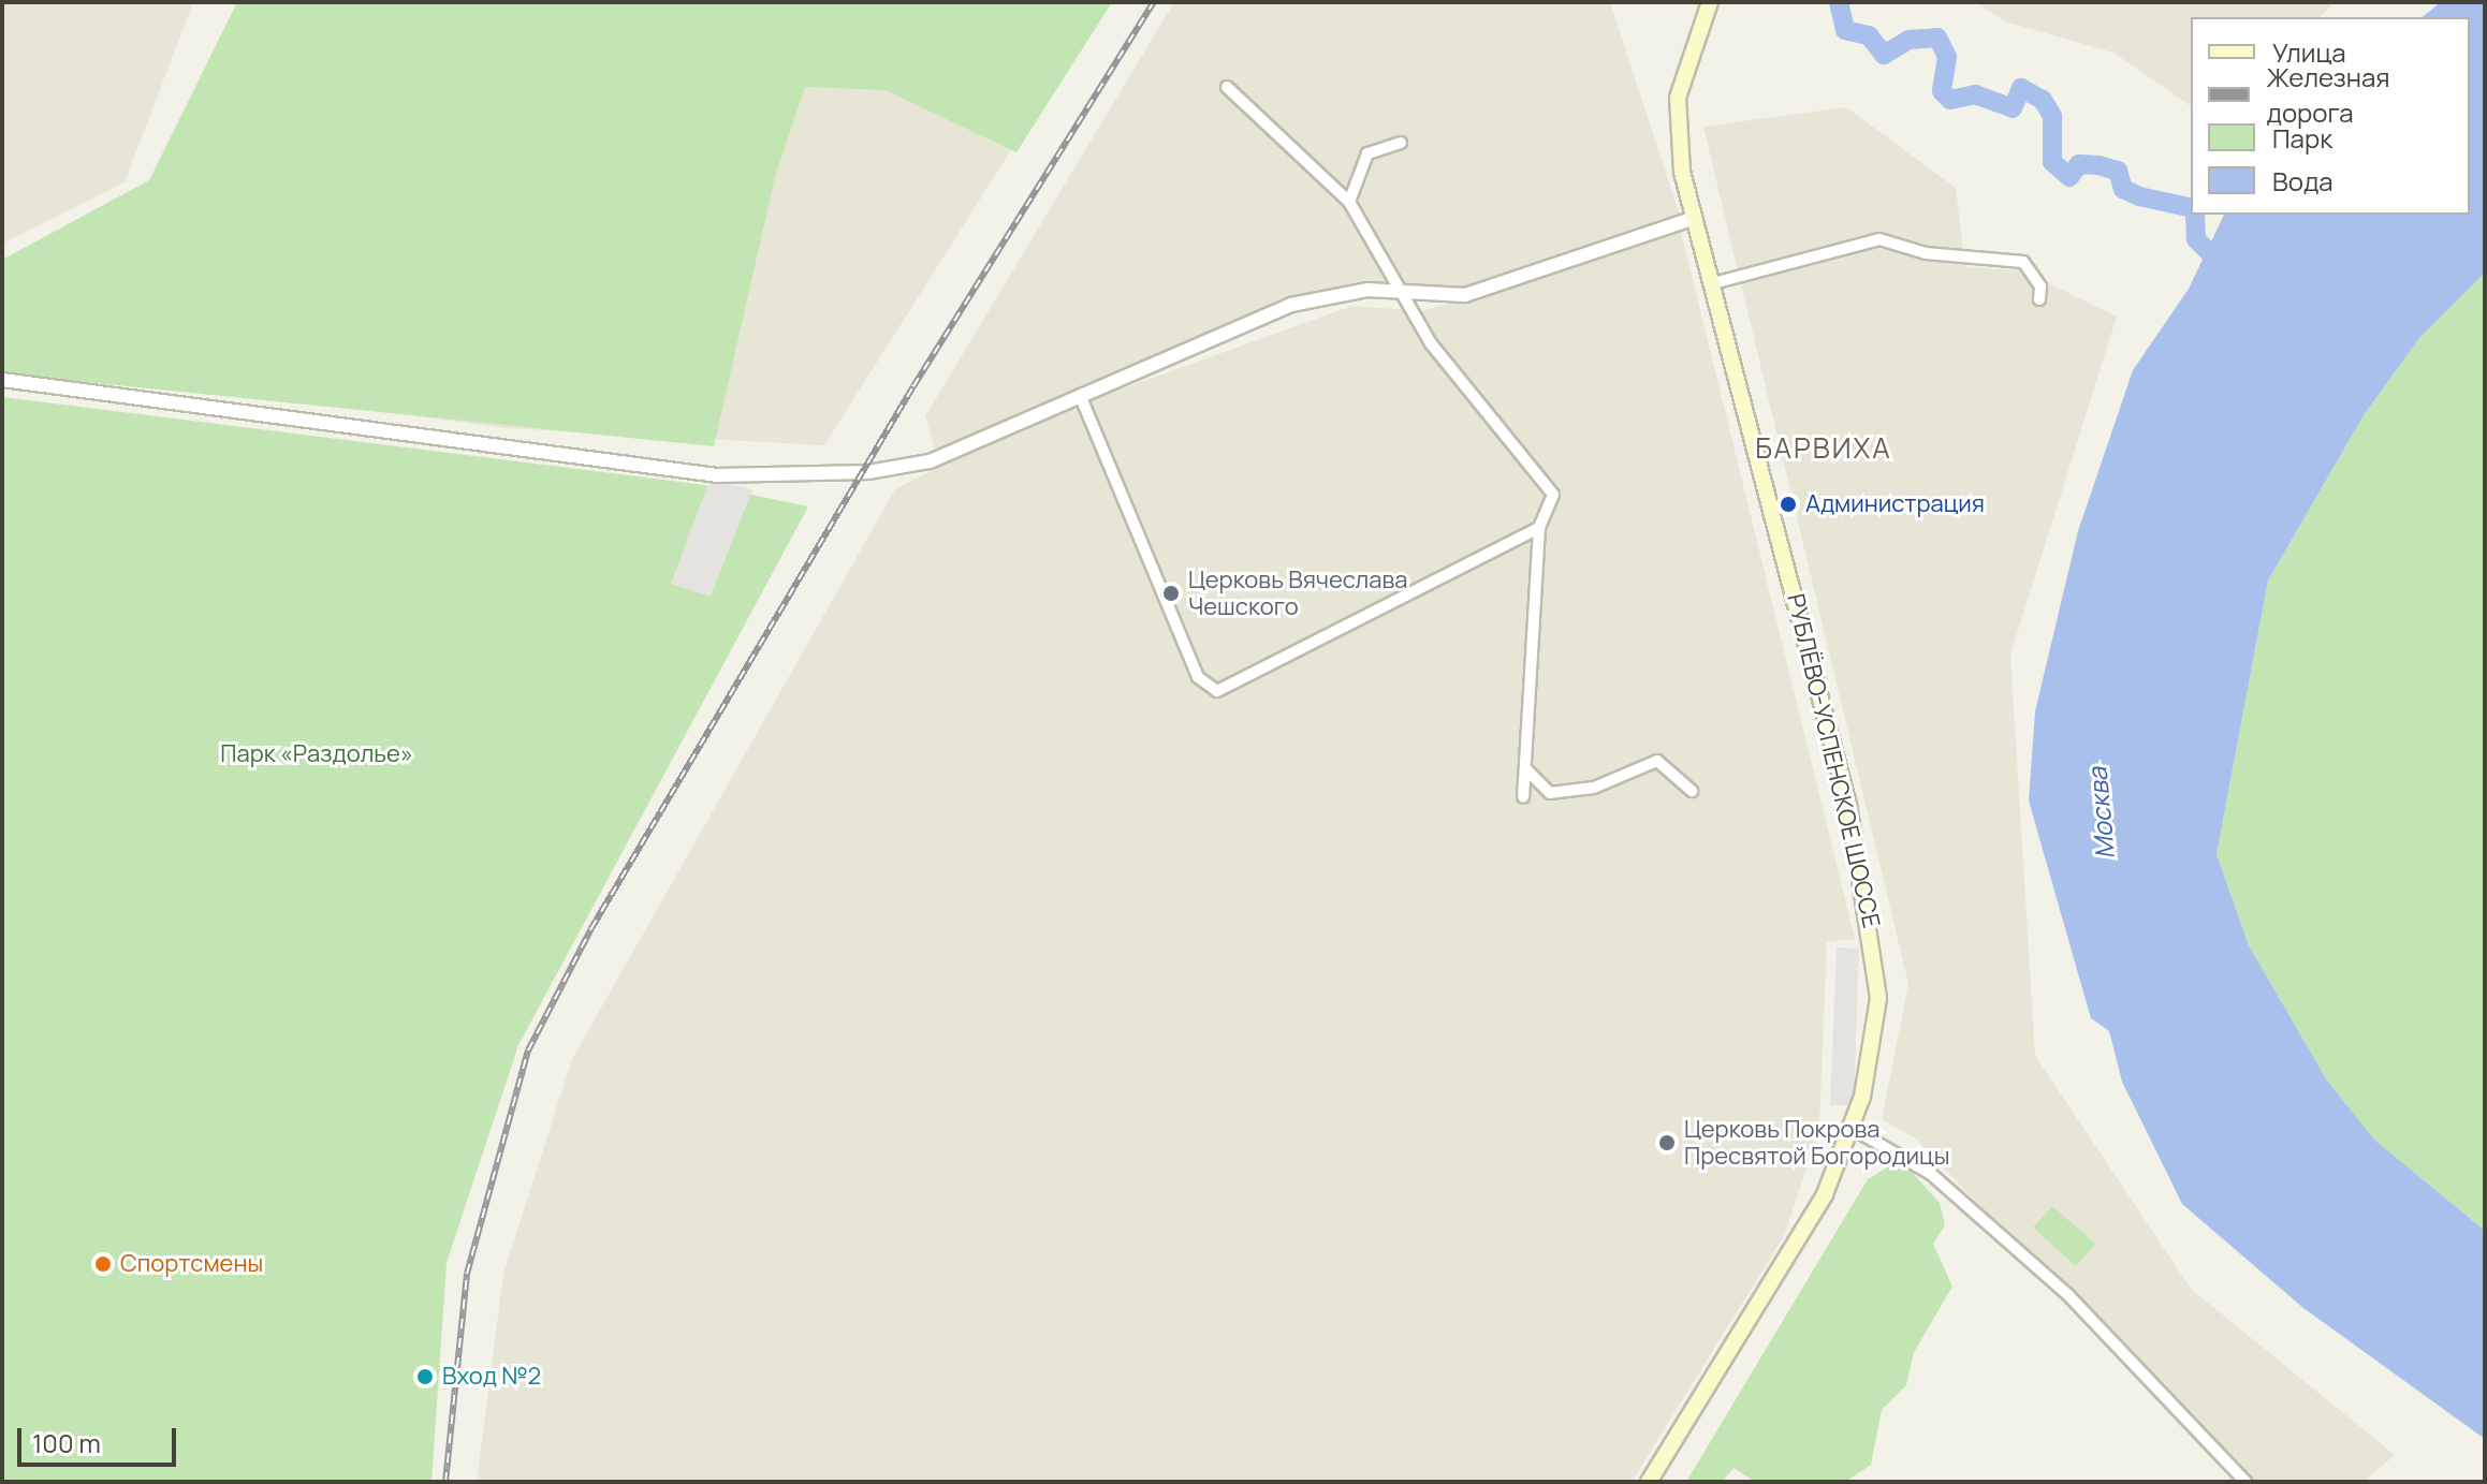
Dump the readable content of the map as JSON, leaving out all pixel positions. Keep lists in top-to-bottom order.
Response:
{
  "streets": {
    "main road": ["РУБЛЁВО-УСПЕНСКОЕ ШОССЕ"]
  },
  "districts": ["БАРВИХА"],
  "water": ["Москва"],
  "parks": ["Парк «Раздолье»"],
  "places": [
    "Администрация",
    "Церковь Вячеслава Чешского",
    "Церковь Покрова Пресвятой Богородицы",
    "Спортсмены",
    "Вход №2"
  ],
  "legend": [
    "Улица",
    "Железная дорога",
    "Парк",
    "Вода"
  ],
  "scale_bar": "100 m"
}
